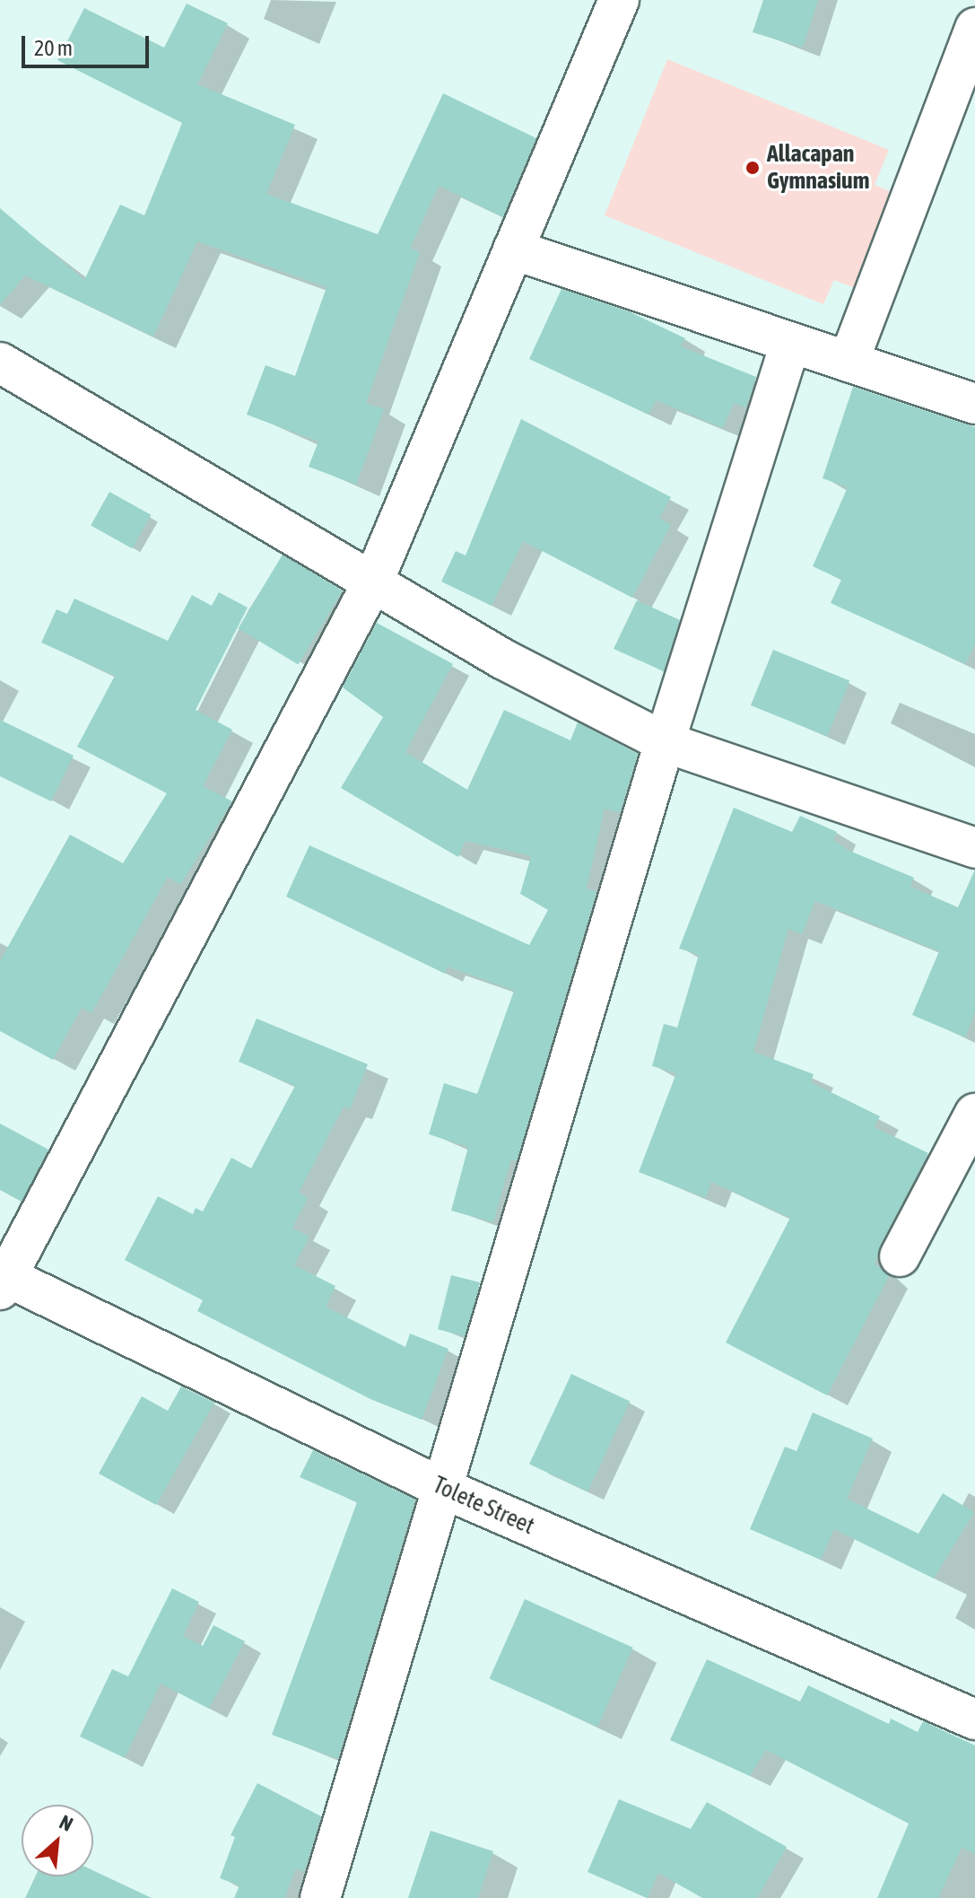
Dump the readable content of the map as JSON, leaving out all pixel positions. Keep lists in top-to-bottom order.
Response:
{
  "streets": {
    "street": ["Tolete Street"]
  },
  "places": ["Allacapan Gymnasium"],
  "scale_bar": "20 m",
  "north": "top right"
}
